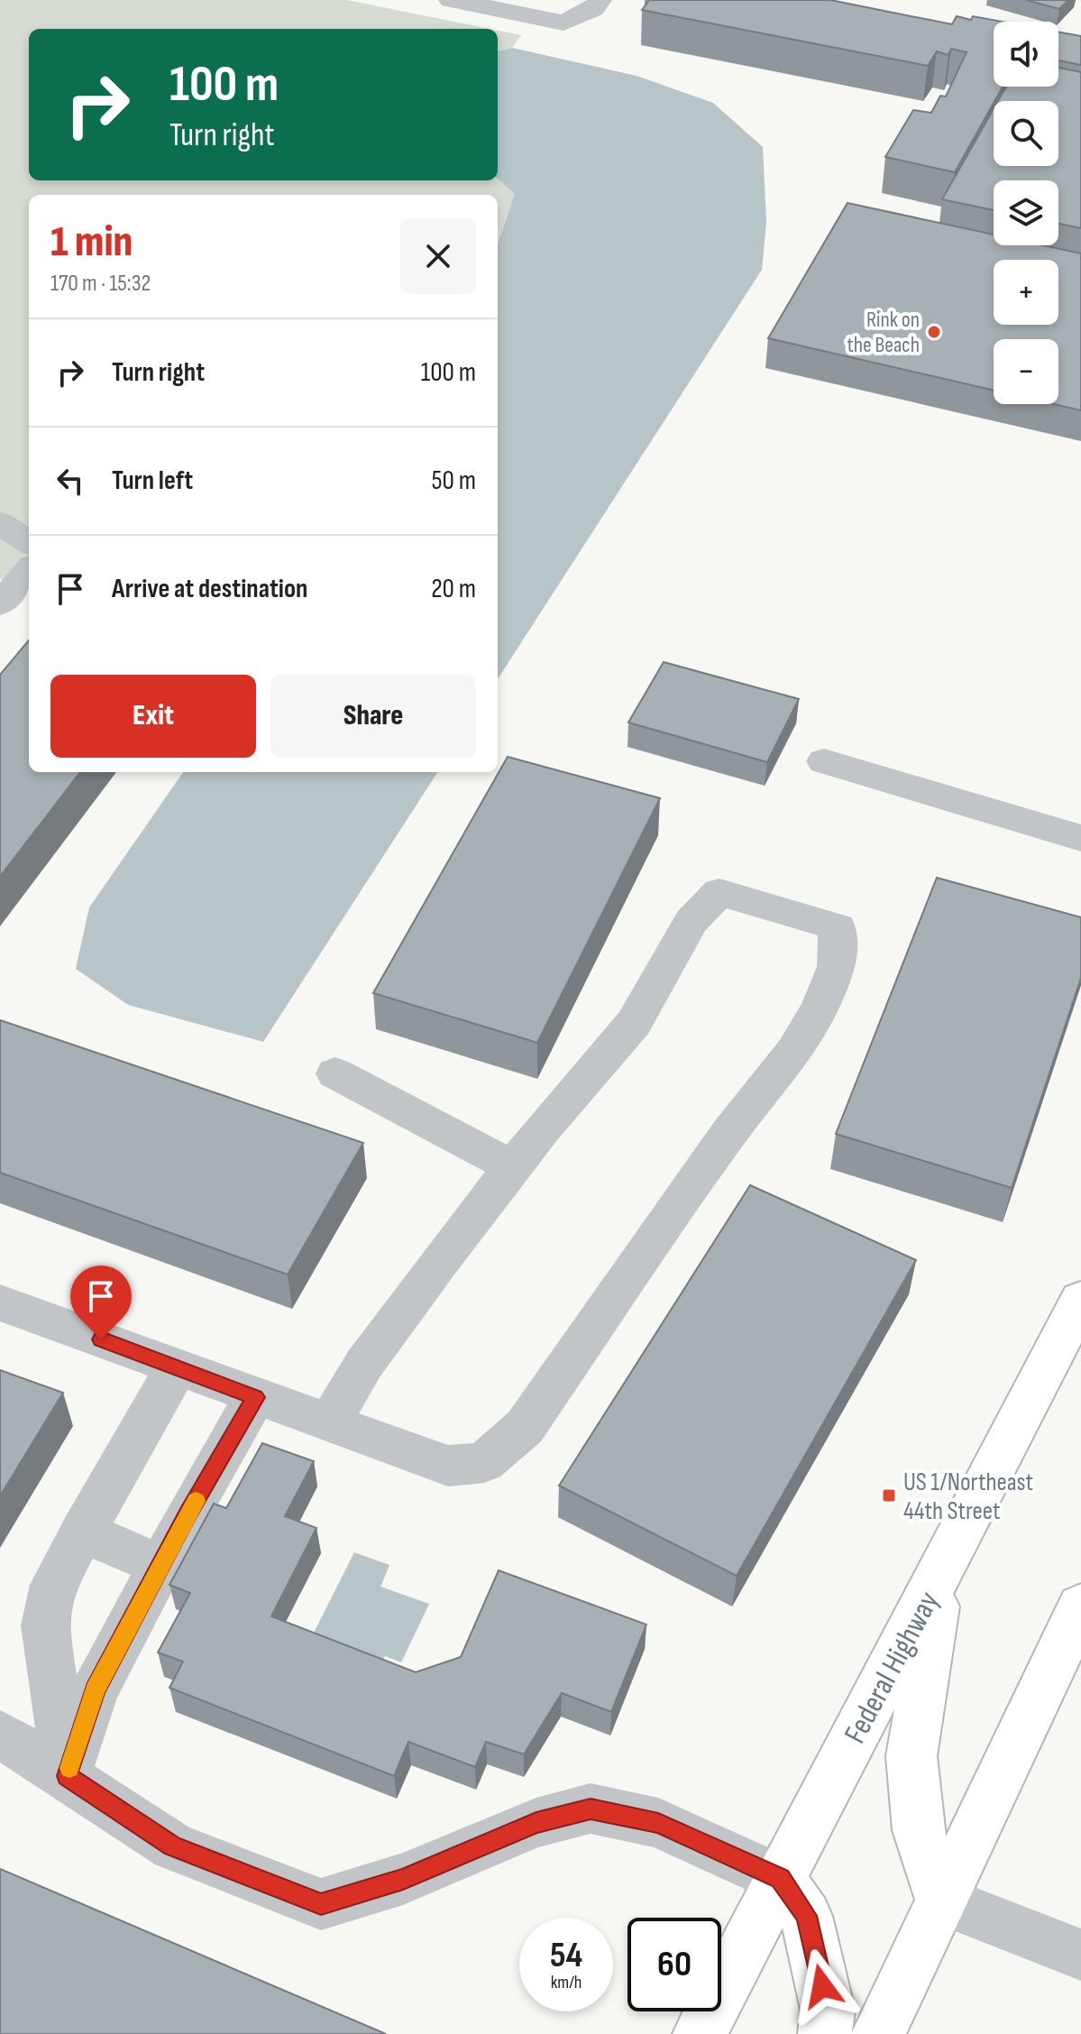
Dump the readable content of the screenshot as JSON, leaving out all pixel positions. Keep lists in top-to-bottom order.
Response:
{
  "streets": {
    "main road": ["Federal Highway"]
  },
  "places": {
    "other": ["Rink on the Beach"],
    "transit": ["US 1/Northeast 44th Street"]
  },
  "page": {
    "map_buttons": ["+", "−"],
    "turn": ["100 m", "Turn right"],
    "heading": ["1 min", "170 m · 15:32"],
    "list": [
      {
        "name": "Turn right",
        "value": "100 m"
      },
      {
        "name": "Turn left",
        "value": "50 m"
      },
      {
        "name": "Arrive at destination",
        "value": "20 m"
      }
    ],
    "buttons": ["Exit", "Share"],
    "speed": "54 km/h",
    "limit": "60"
  }
}
